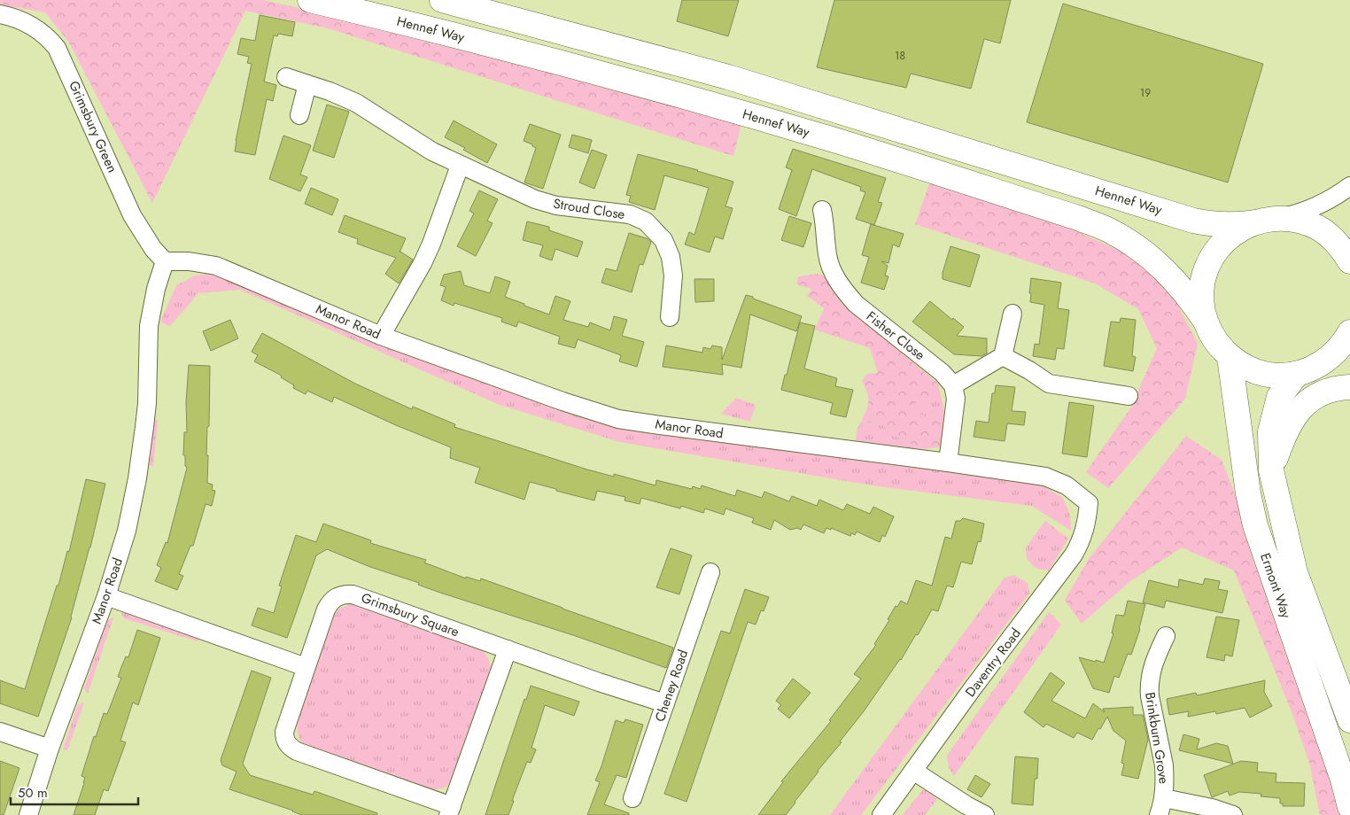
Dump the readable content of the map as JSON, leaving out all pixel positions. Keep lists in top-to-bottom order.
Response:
{
  "streets": {
    "main road": ["Hennef Way", "Ermont Way"],
    "street": [
      "Grimsbury Green",
      "Stroud Close",
      "Manor Road",
      "Fisher Close",
      "Grimsbury Square",
      "Daventry Road",
      "Cheney Road",
      "Brinkburn Grove"
    ]
  },
  "crossings": [
    ["Grimsbury Green", "Manor Road"],
    ["Manor Road", "Daventry Road"],
    ["Grimsbury Square", "Cheney Road"]
  ],
  "house_numbers": ["18", "19"],
  "scale_bar": "50 m"
}
